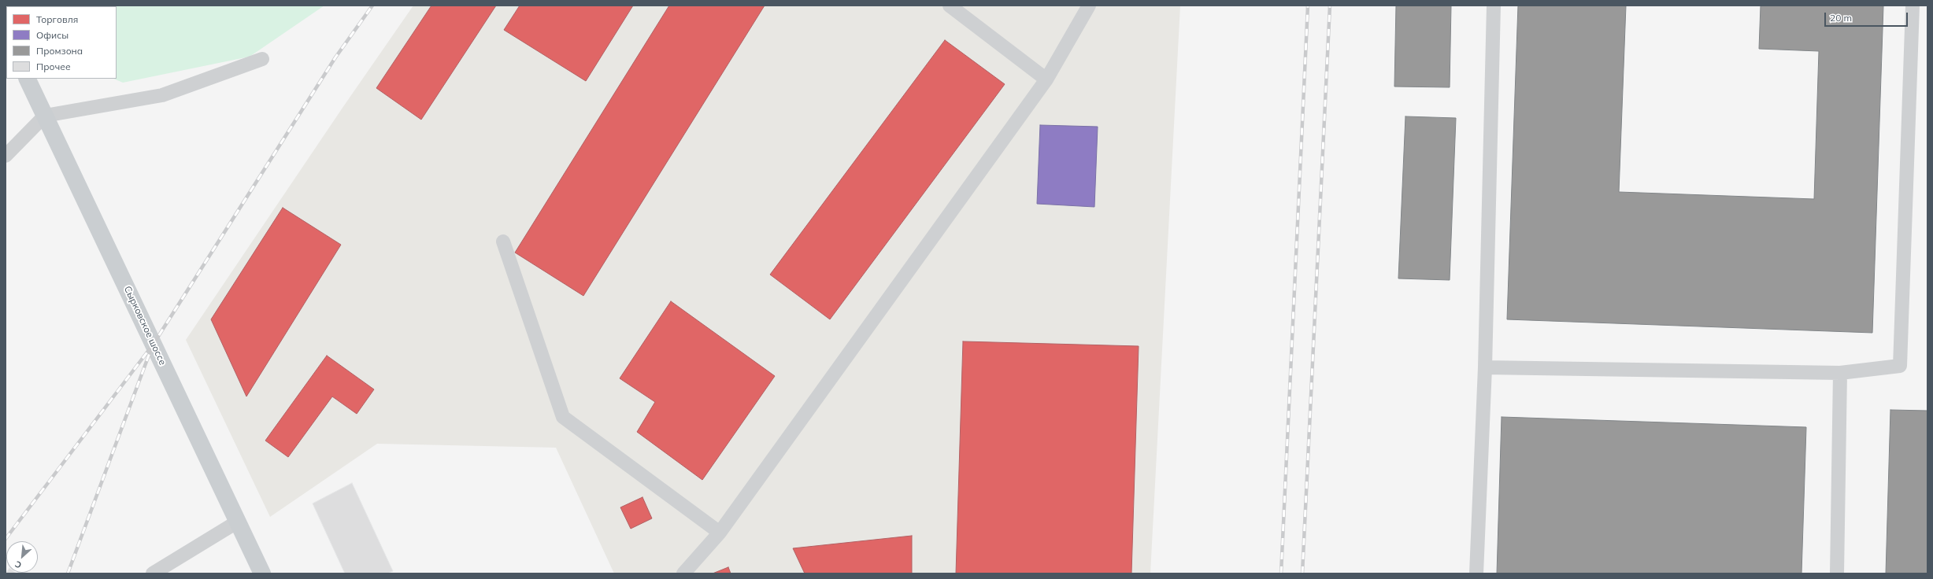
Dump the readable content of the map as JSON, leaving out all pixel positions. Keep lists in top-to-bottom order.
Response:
{
  "streets": {
    "main road": ["Сырковское шоссе"]
  },
  "legend": [
    "Торговля",
    "Офисы",
    "Промзона",
    "Прочее"
  ],
  "scale_bar": "20 m",
  "north": "bottom left"
}
